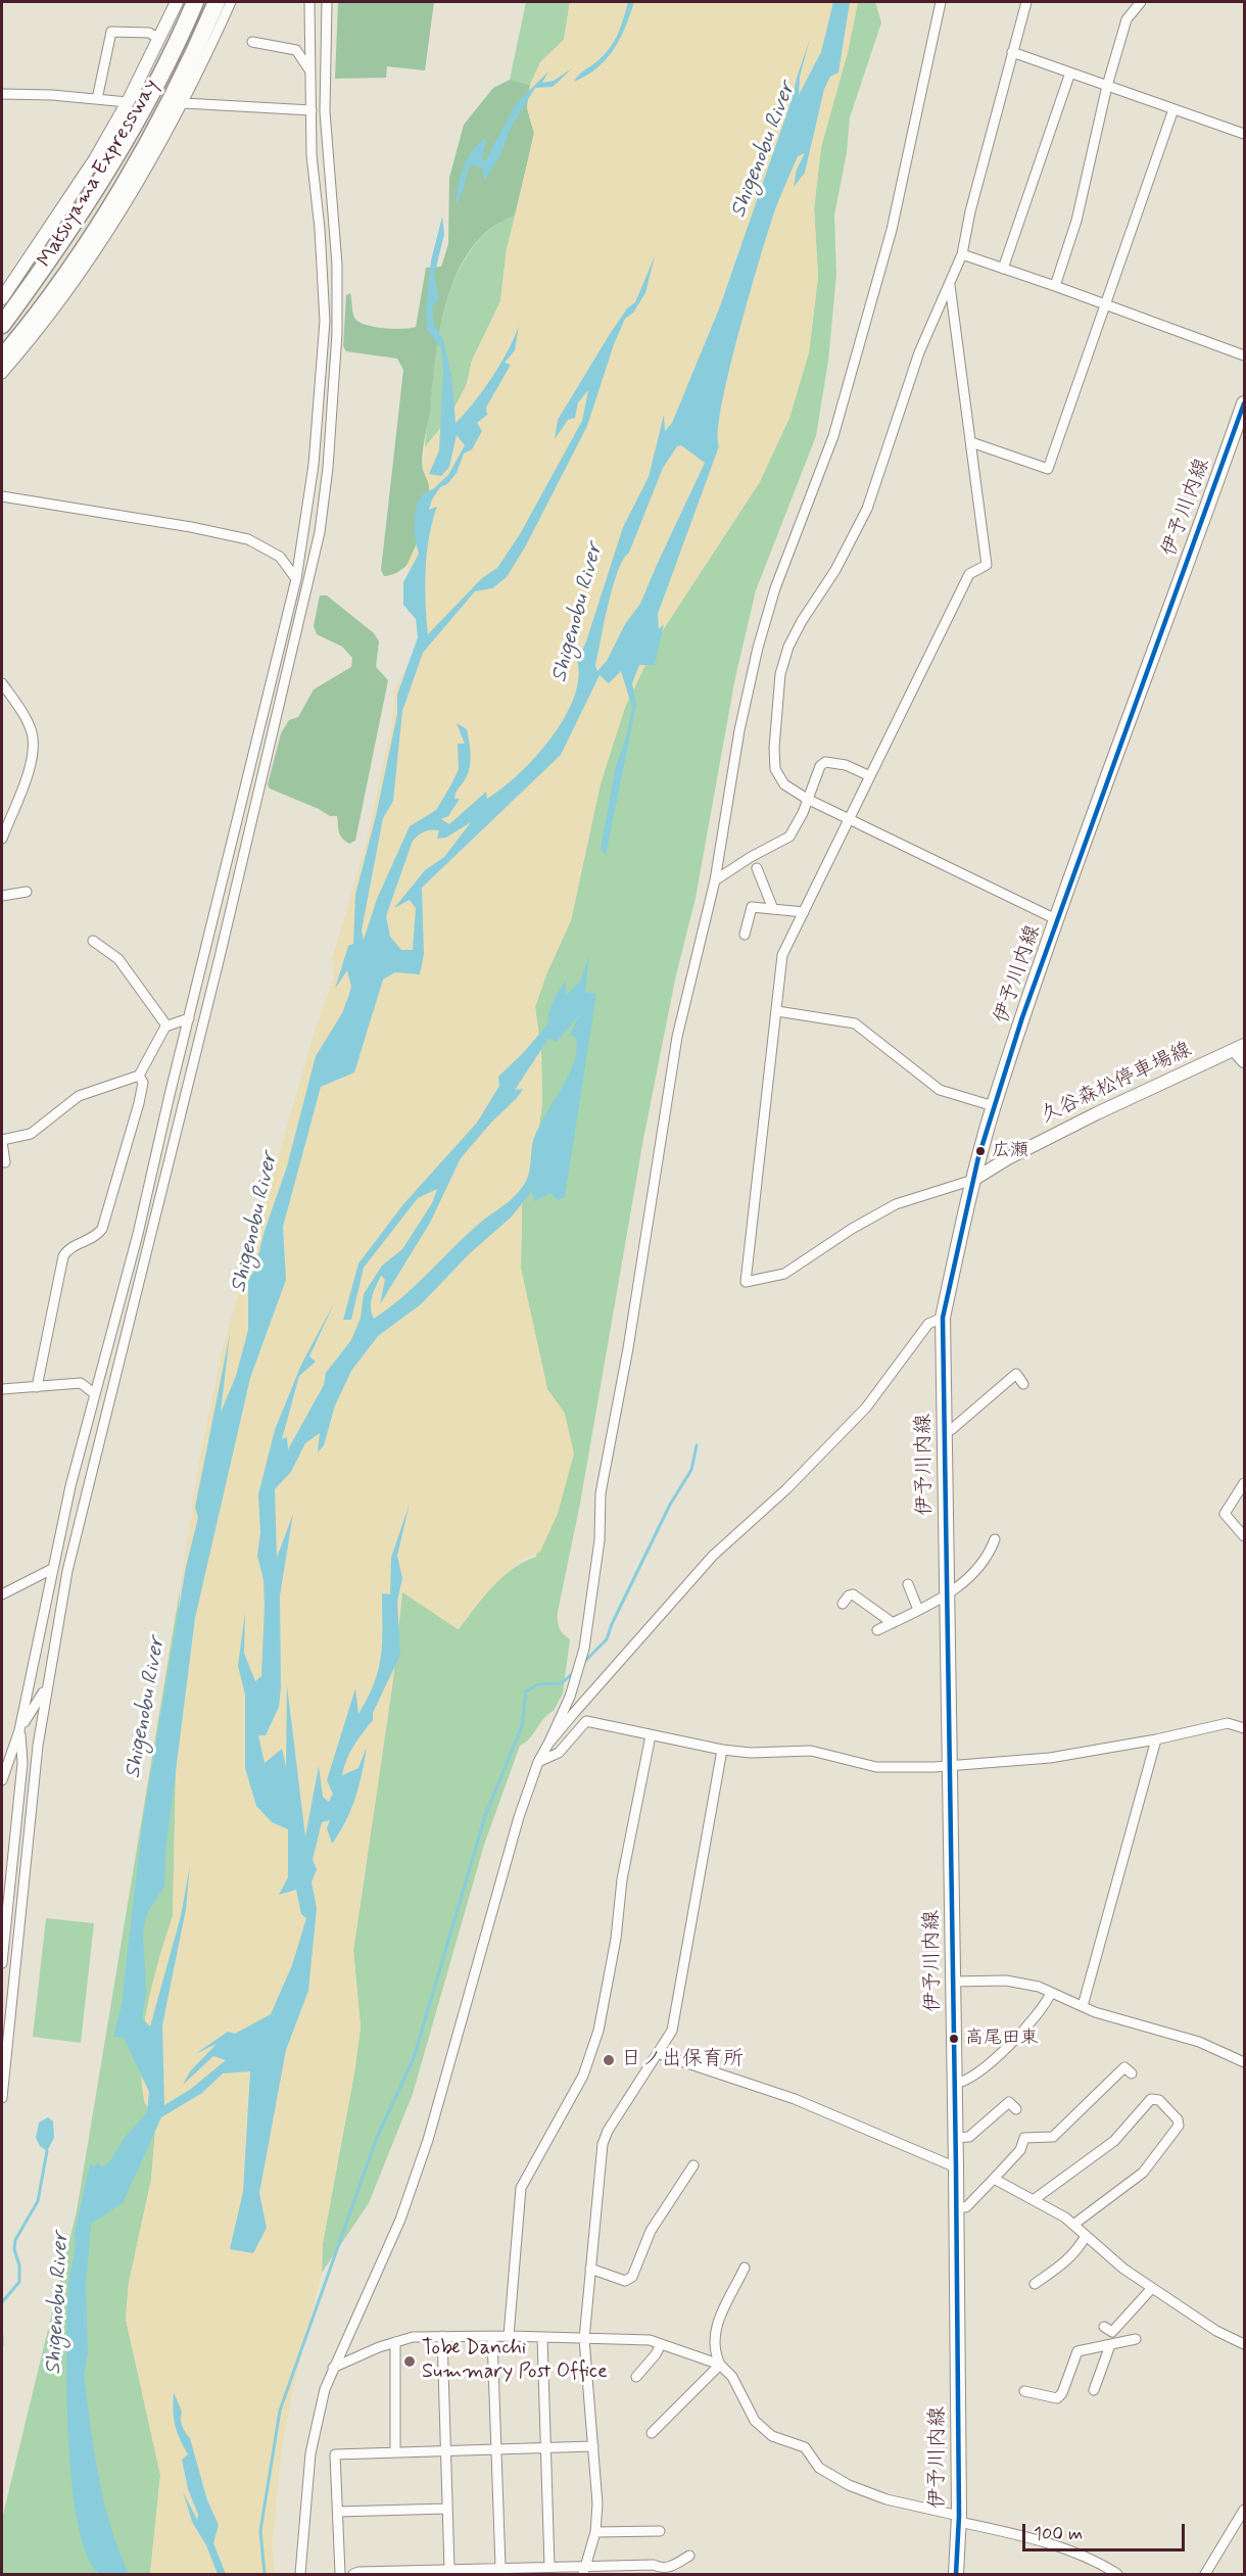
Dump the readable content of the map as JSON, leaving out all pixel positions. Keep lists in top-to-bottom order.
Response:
{
  "streets": {
    "highway": ["Matsuyama Expressway"],
    "main road": ["伊予川内線"],
    "street": ["久谷森松停車場線"]
  },
  "crossings": [
    ["伊予川内線", "久谷森松停車場線"]
  ],
  "water": ["Shigenobu River"],
  "places": [
    "広瀬",
    "高尾田東",
    "日ノ出保育所",
    "Tobe Danchi Summary Post Office"
  ],
  "scale_bar": "100 m"
}
